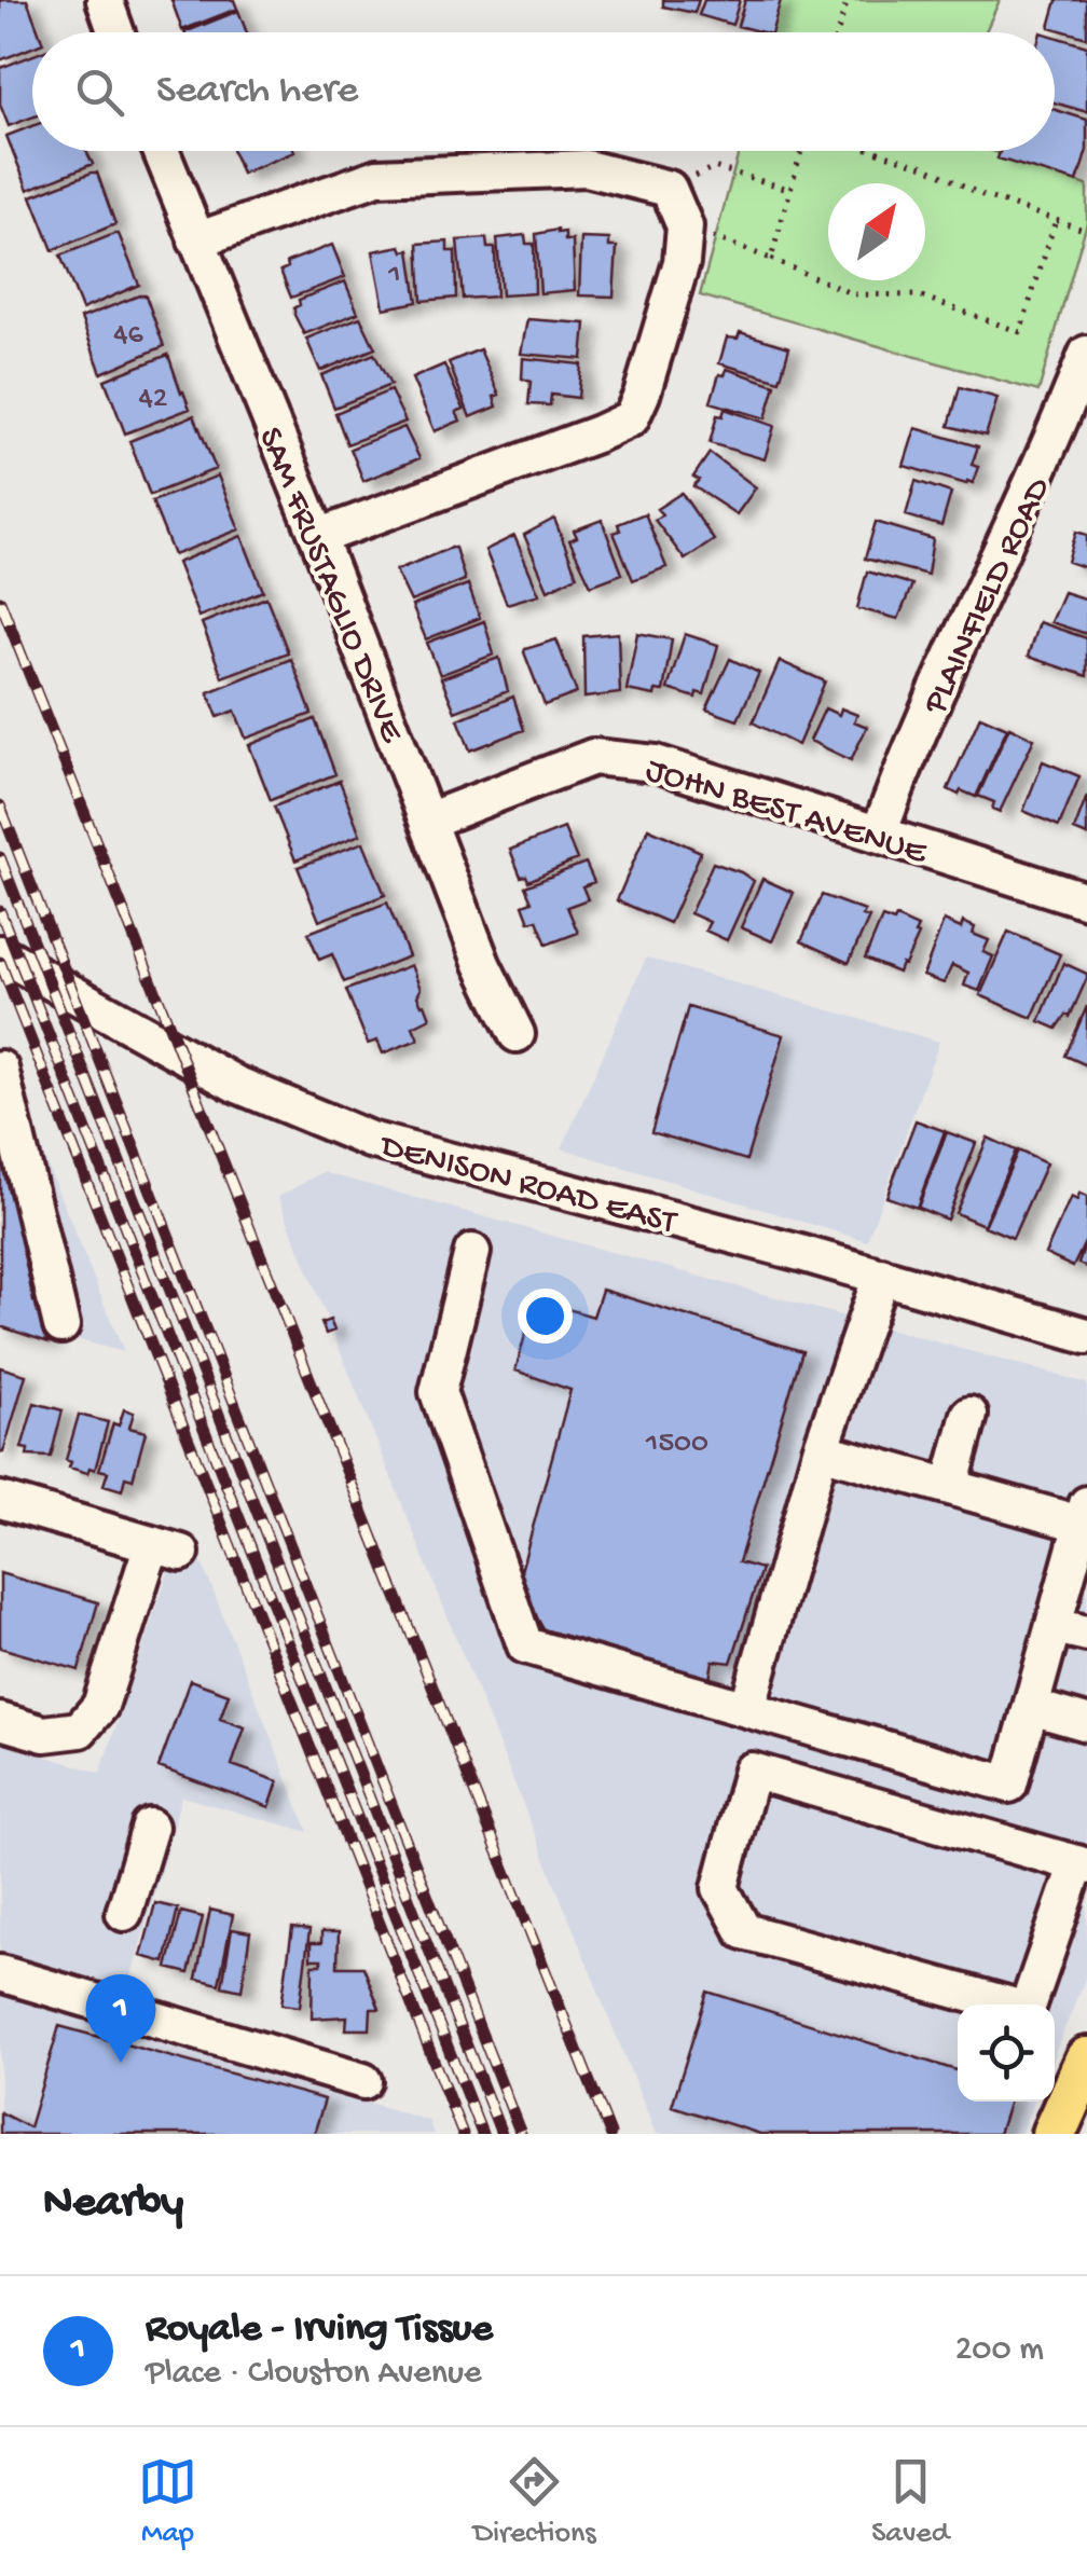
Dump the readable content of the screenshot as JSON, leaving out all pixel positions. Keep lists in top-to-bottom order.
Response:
{
  "streets": {
    "street": [
      "SAM FRUSTAGLIO DRIVE",
      "PLAINFIELD ROAD",
      "JOHN BEST AVENUE",
      "DENISON ROAD EAST"
    ]
  },
  "crossings": [
    ["SAM FRUSTAGLIO DRIVE", "JOHN BEST AVENUE"],
    ["PLAINFIELD ROAD", "JOHN BEST AVENUE"]
  ],
  "house_numbers": [
    "1",
    "46",
    "42",
    "1500"
  ],
  "north": "top right",
  "page": {
    "search": "Search here",
    "pins": "1",
    "heading": "Nearby",
    "list": [
      {
        "mark": "1",
        "name": "Royale - Irving Tissue",
        "note": "Place · Clouston Avenue",
        "value": "200 m"
      }
    ],
    "nav": ["Map", "Directions", "Saved"]
  }
}
